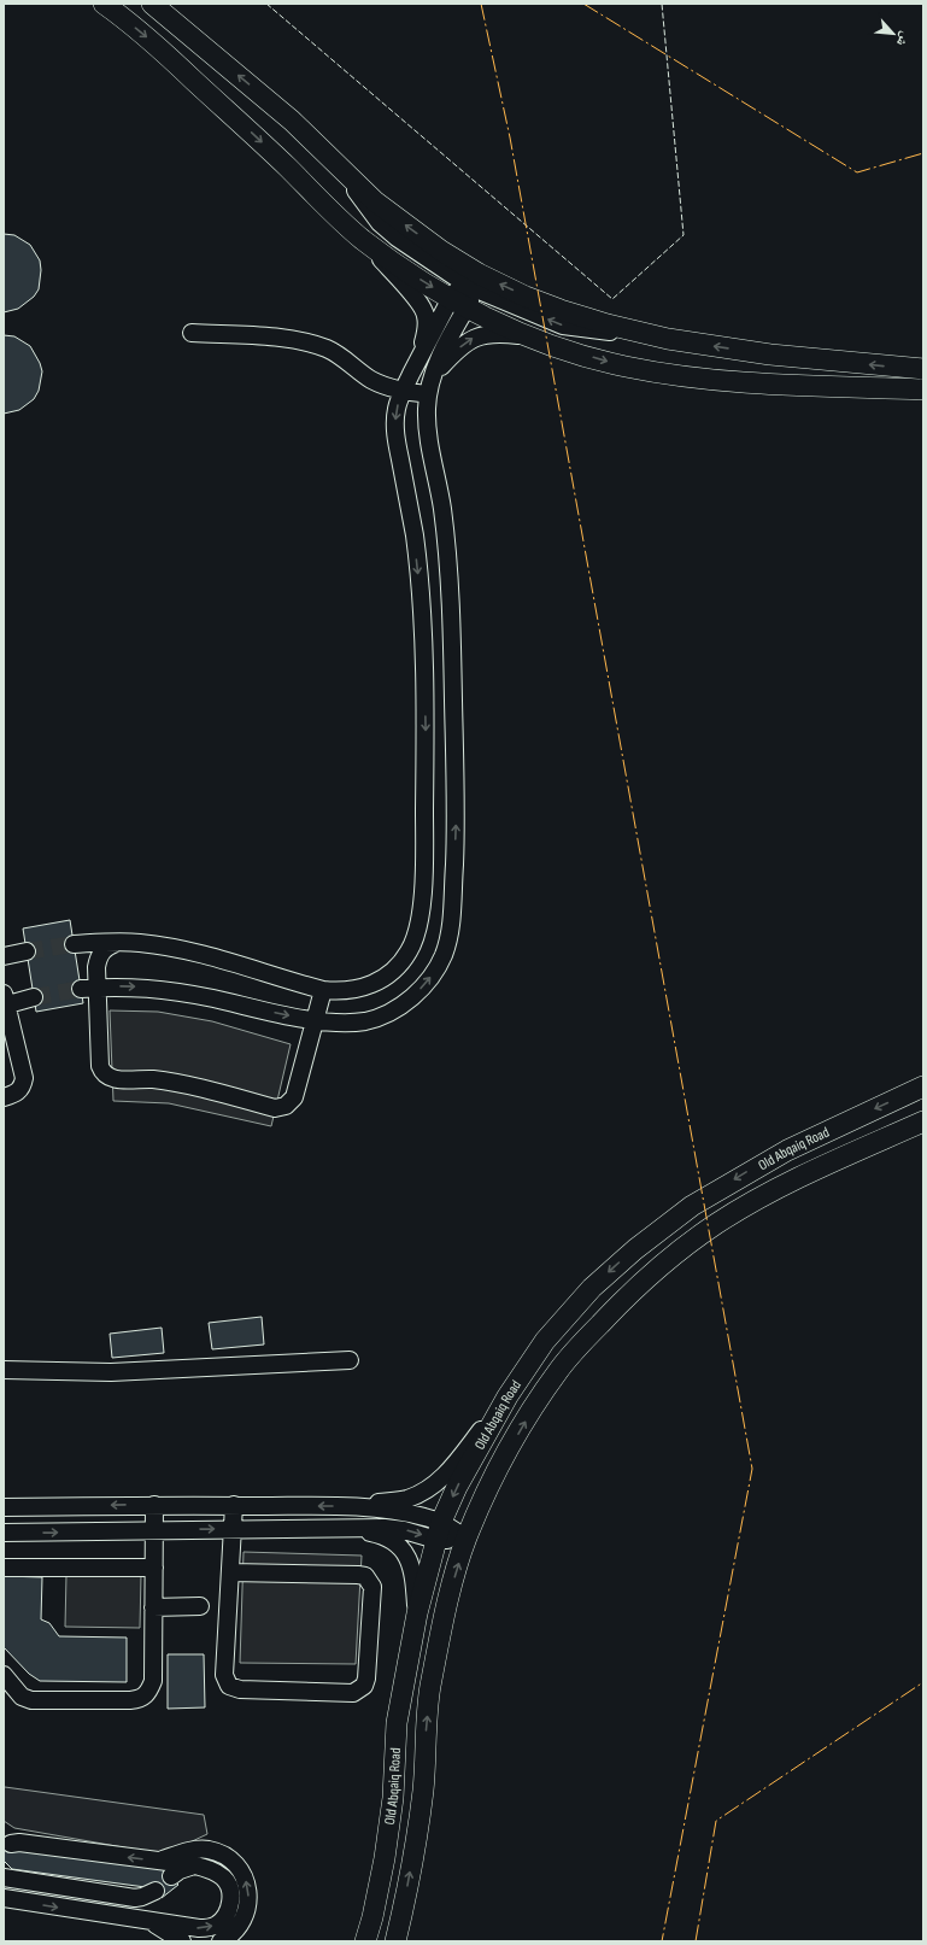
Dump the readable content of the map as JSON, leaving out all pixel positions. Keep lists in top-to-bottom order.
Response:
{
  "streets": {
    "main road": ["Old Abqaiq Road"]
  },
  "north": "bottom right"
}
